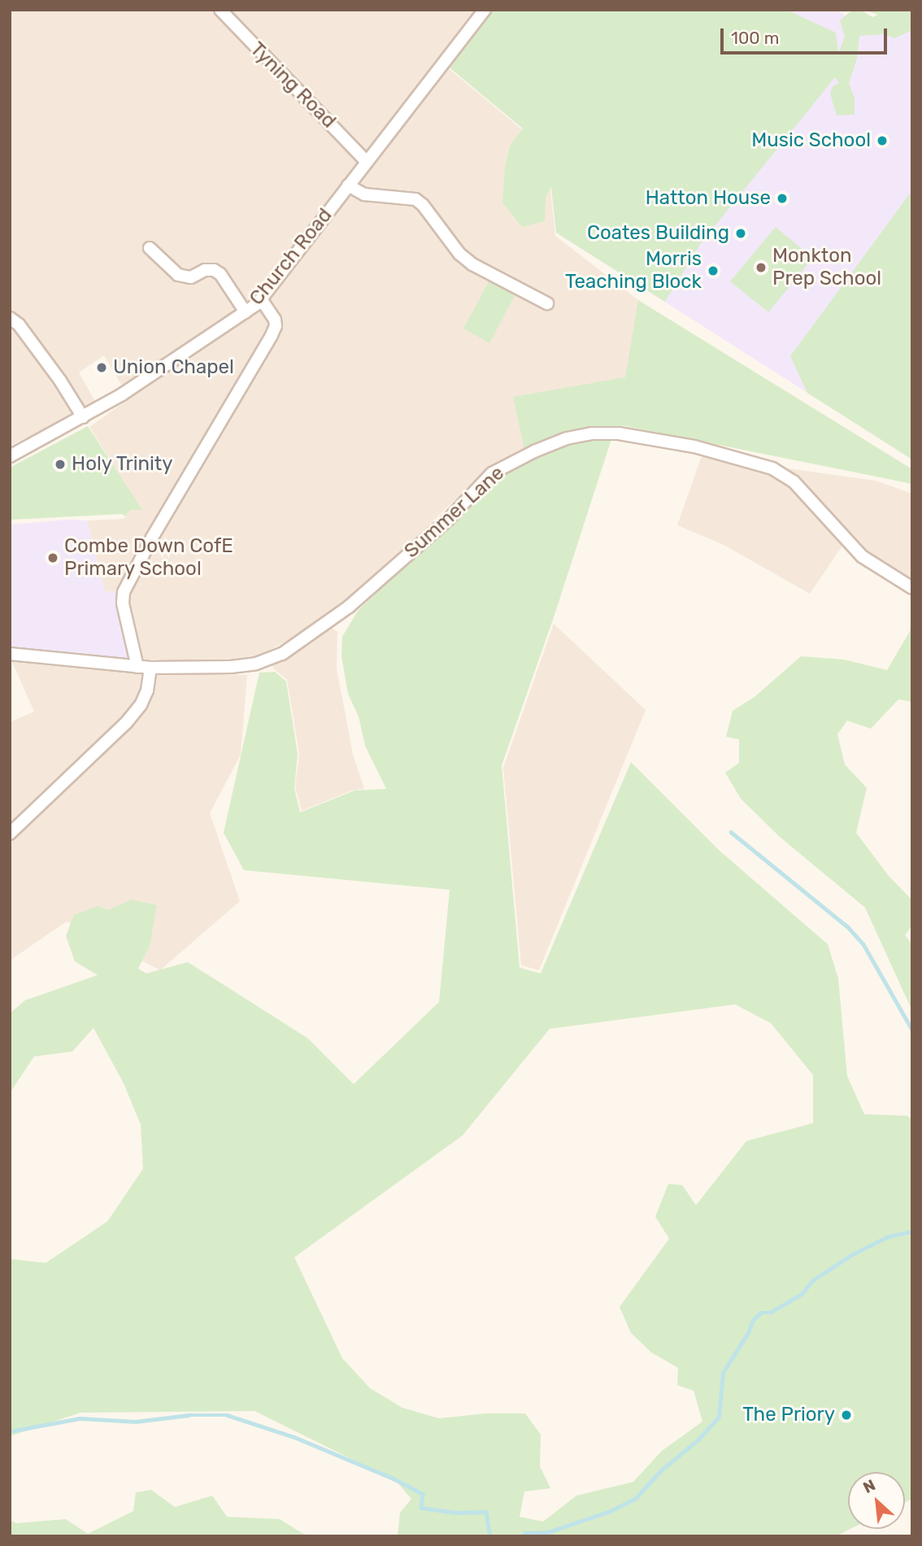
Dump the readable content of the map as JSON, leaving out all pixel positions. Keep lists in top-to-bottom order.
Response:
{
  "streets": {
    "street": ["Tyning Road", "Church Road", "Summer Lane"]
  },
  "crossings": [
    ["Tyning Road", "Church Road"]
  ],
  "places": [
    "Music School",
    "Hatton House",
    "Coates Building",
    "Monkton Prep School",
    "Morris Teaching Block",
    "Union Chapel",
    "Holy Trinity",
    "Combe Down CofE Primary School",
    "The Priory"
  ],
  "scale_bar": "100 m",
  "north": "top left"
}
